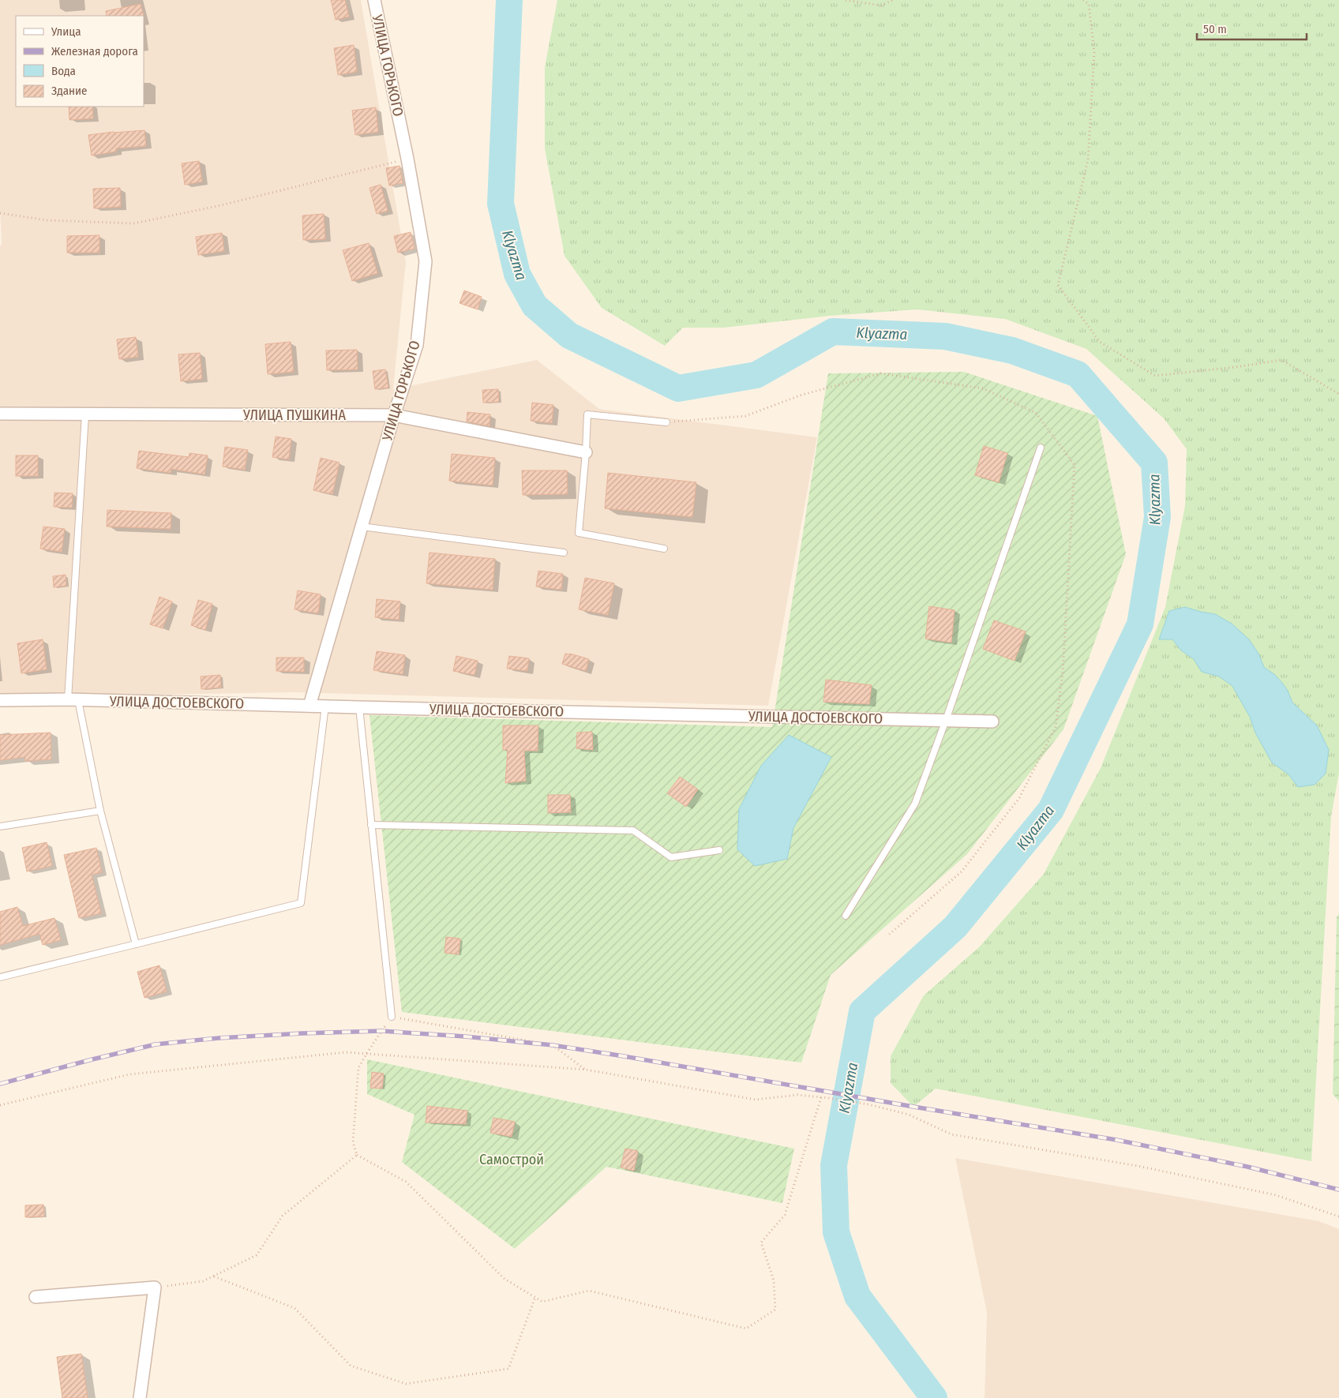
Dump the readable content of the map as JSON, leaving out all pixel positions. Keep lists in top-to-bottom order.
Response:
{
  "streets": {
    "street": ["УЛИЦА ГОРЬКОГО", "УЛИЦА ПУШКИНА", "УЛИЦА ДОСТОЕВСКОГО"]
  },
  "crossings": [
    ["УЛИЦА ГОРЬКОГО", "УЛИЦА ПУШКИНА"],
    ["УЛИЦА ГОРЬКОГО", "УЛИЦА ДОСТОЕВСКОГО"]
  ],
  "water": ["Klyazma"],
  "parks": ["Самострой"],
  "legend": [
    "Улица",
    "Железная дорога",
    "Вода",
    "Здание"
  ],
  "scale_bar": "50 m"
}
